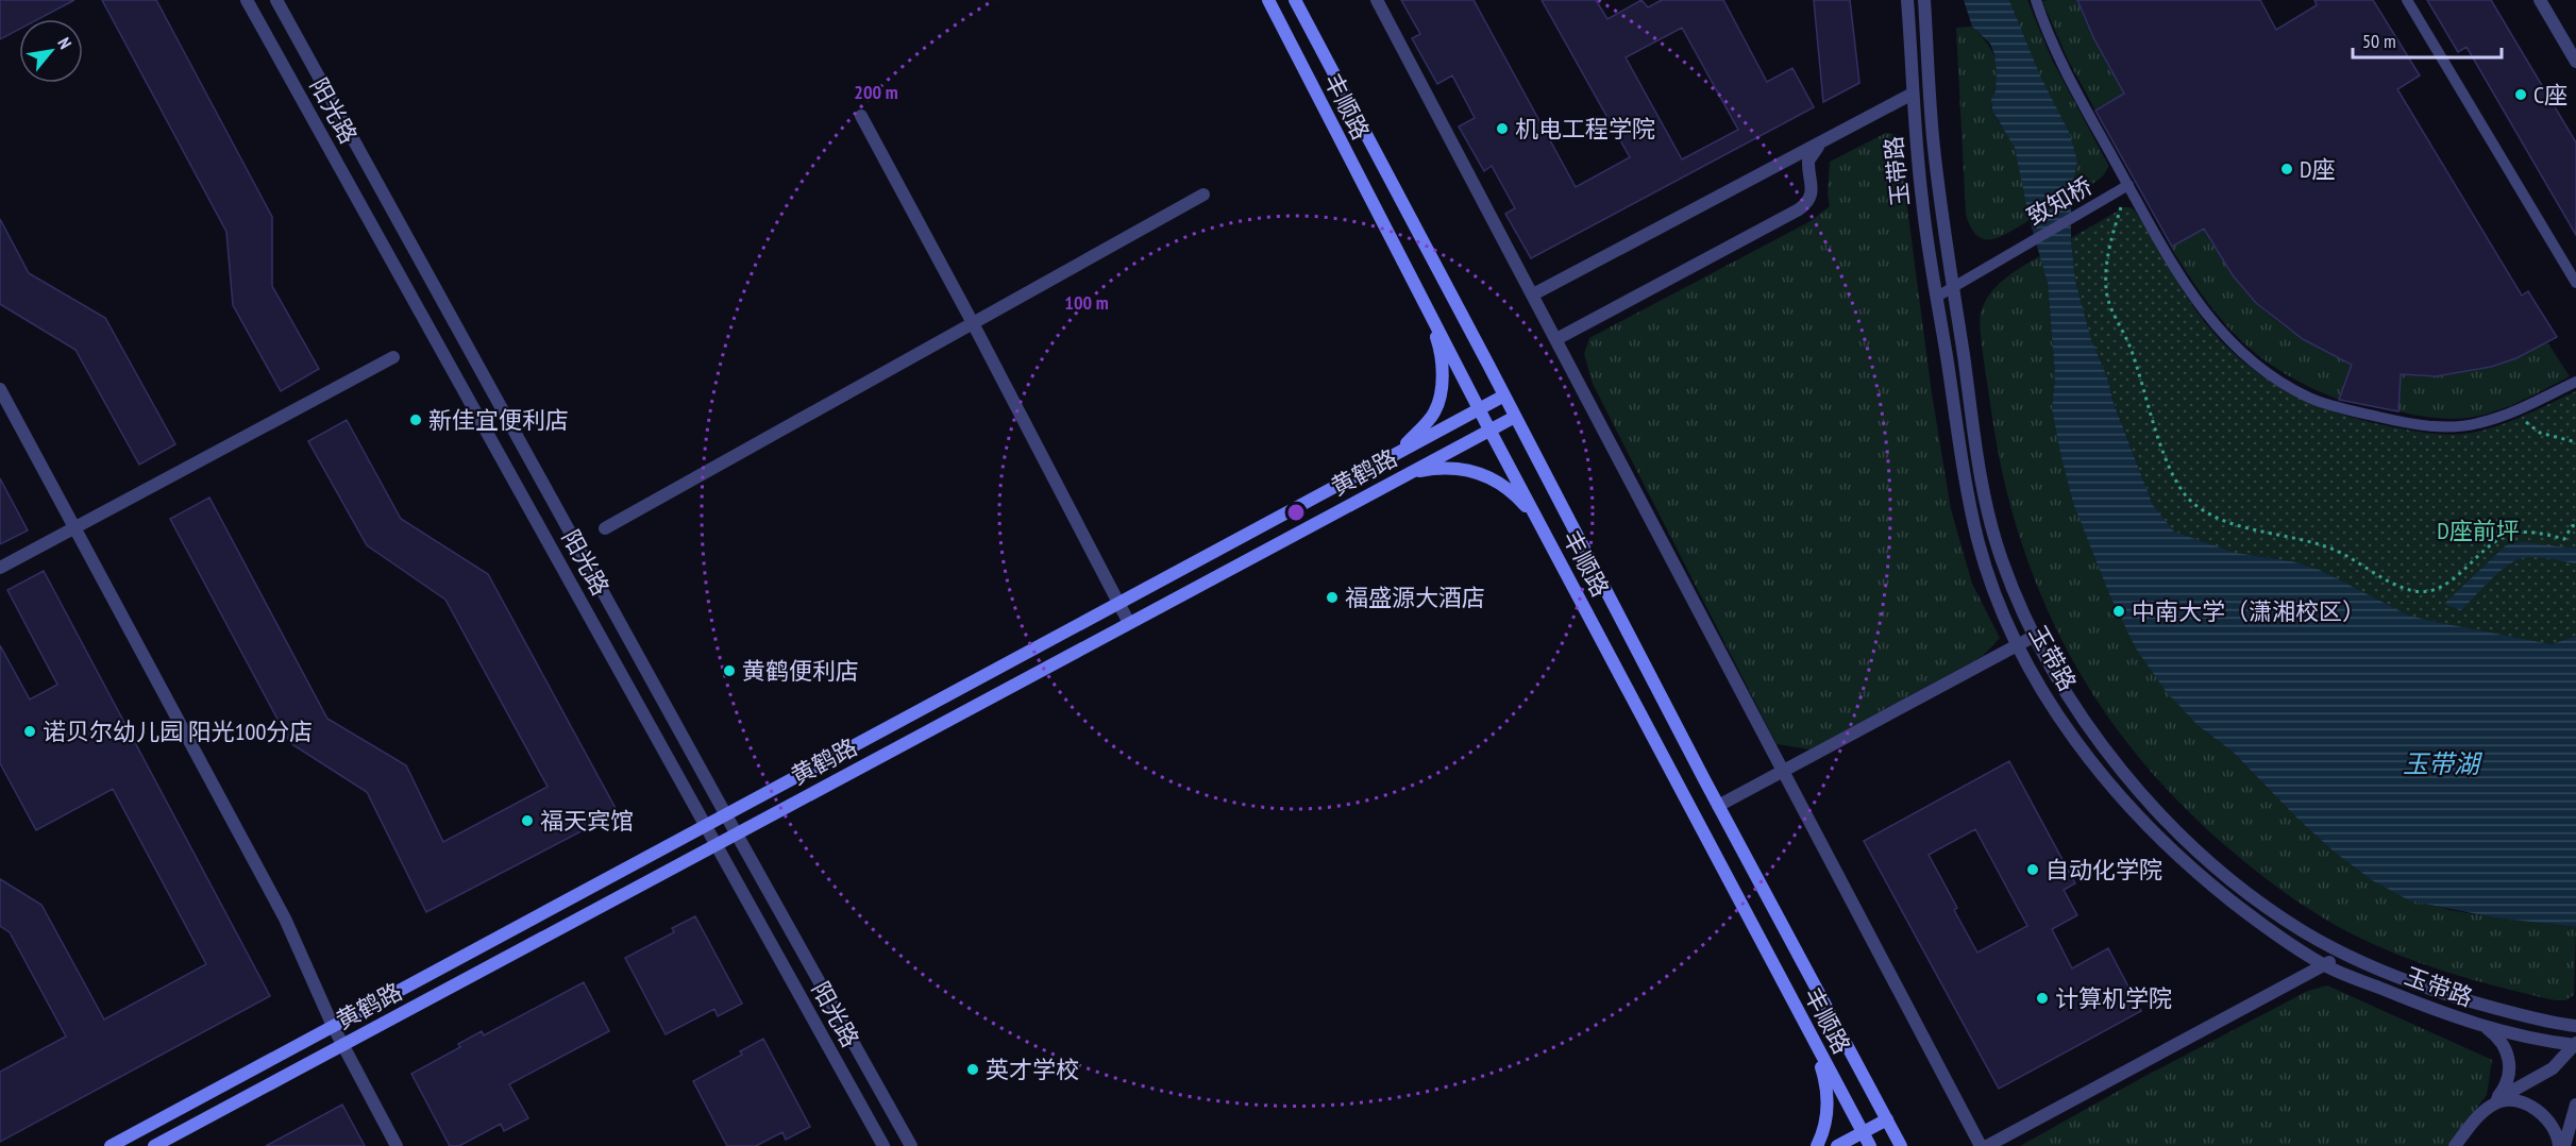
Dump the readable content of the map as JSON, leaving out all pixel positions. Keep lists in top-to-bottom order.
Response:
{
  "streets": {
    "main road": ["丰顺路", "黄鹤路"],
    "street": ["阳光路", "玉带路"],
    "lane": ["致知桥"]
  },
  "crossings": [
    ["丰顺路", "黄鹤路"],
    ["阳光路", "黄鹤路"],
    ["玉带路", "致知桥"]
  ],
  "water": ["玉带湖"],
  "parks": ["D座前坪"],
  "places": [
    "C座",
    "机电工程学院",
    "D座",
    "新佳宜便利店",
    "福盛源大酒店",
    "中南大学（潇湘校区）",
    "黄鹤便利店",
    "诺贝尔幼儿园 阳光100分店",
    "福天宾馆",
    "自动化学院",
    "计算机学院",
    "英才学校"
  ],
  "scale_bar": "50 m",
  "north": "top right",
  "rings": ["200 m", "100 m"]
}
